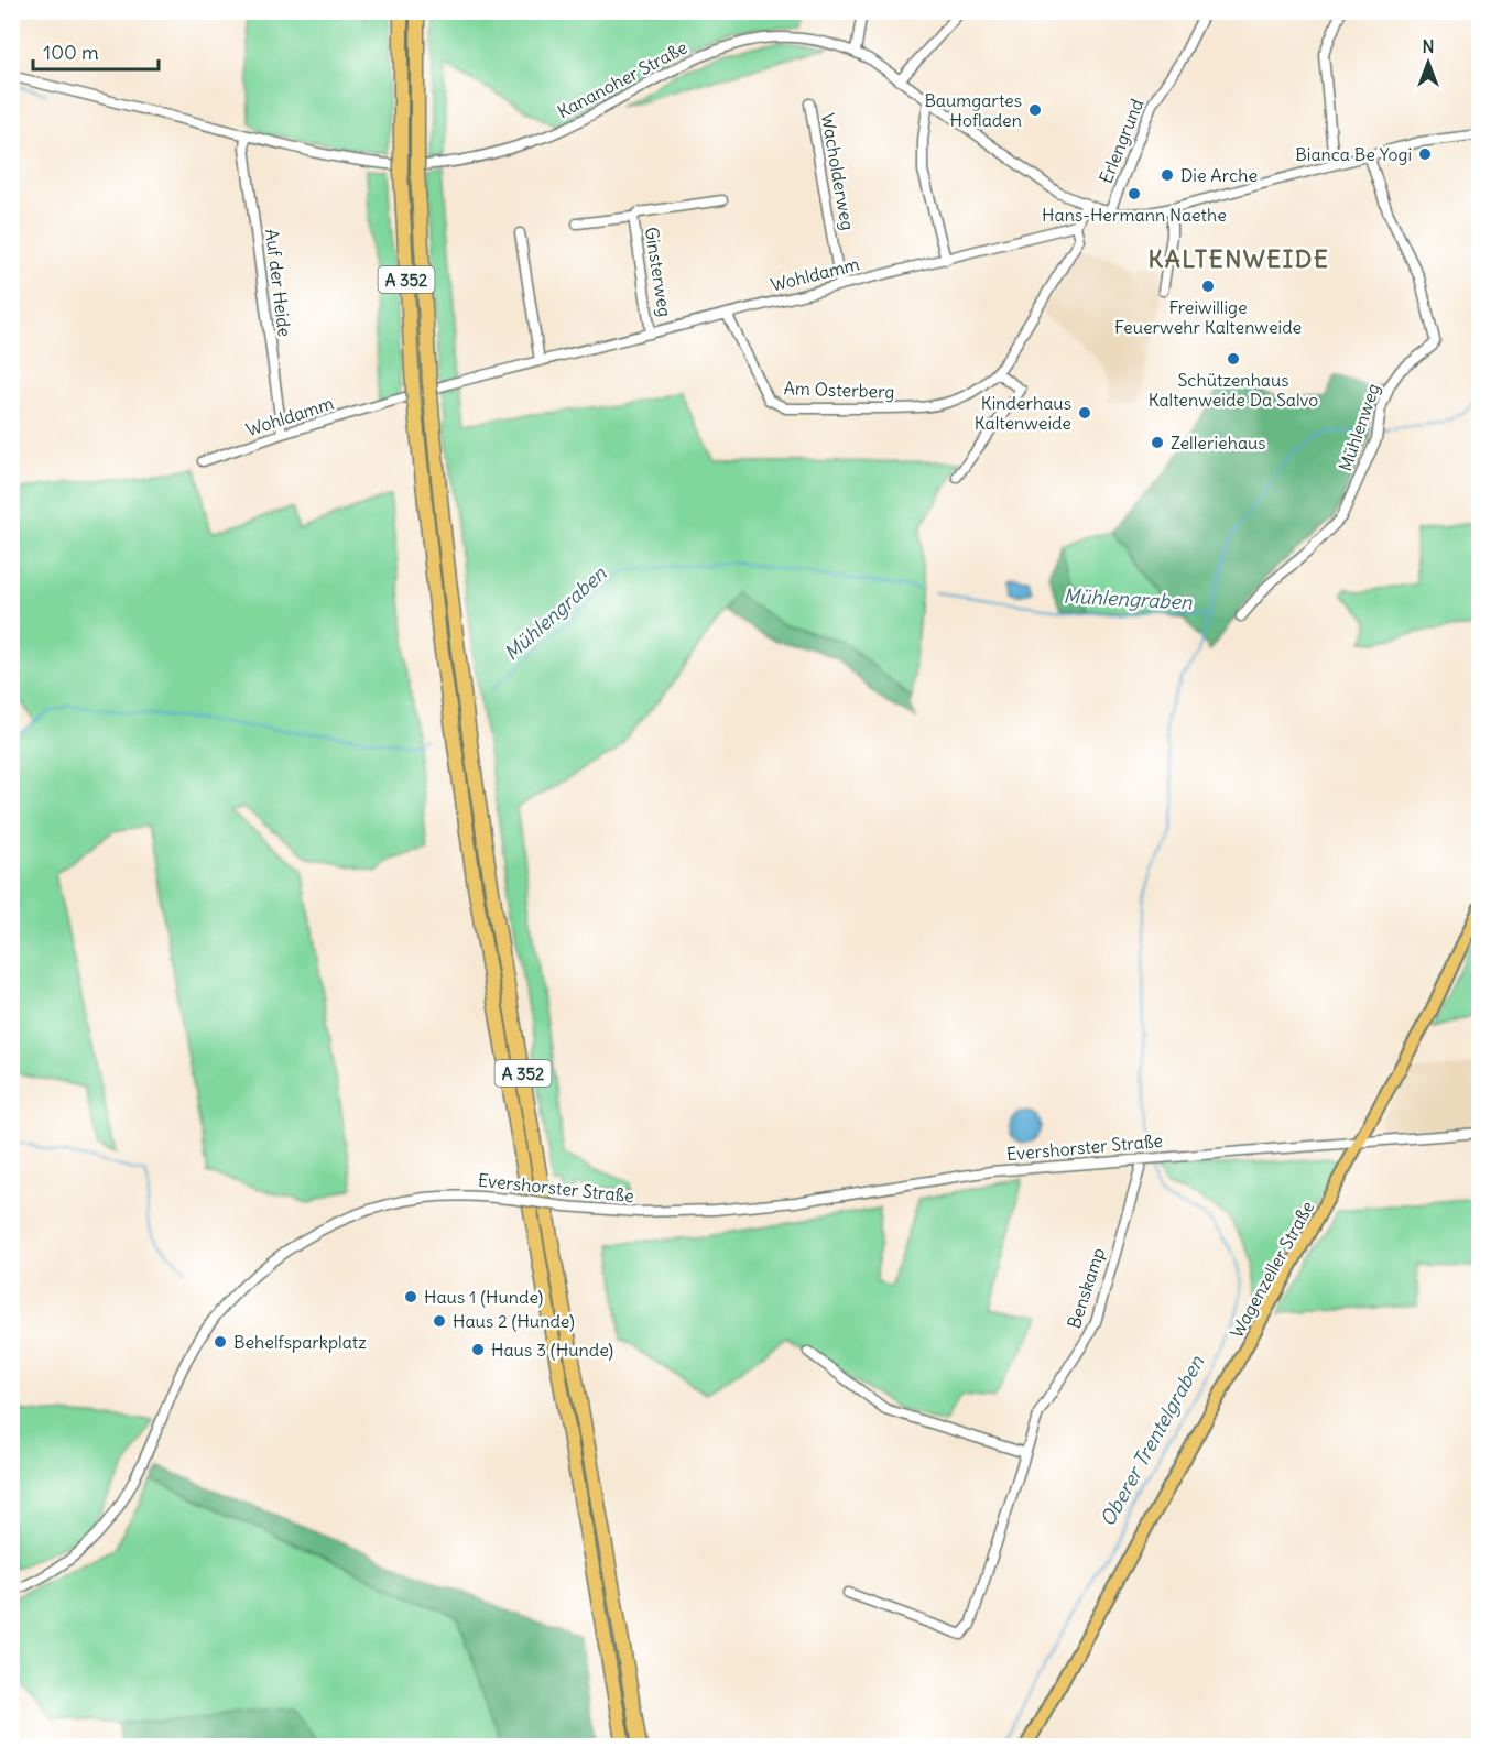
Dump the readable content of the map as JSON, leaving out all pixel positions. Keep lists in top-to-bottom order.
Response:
{
  "streets": {
    "highway": ["A 352"],
    "main road": ["Wagenzeller Straße"],
    "street": [
      "Kananoher Straße",
      "Erlengrund",
      "Wacholderweg",
      "Ginsterweg",
      "Wohldamm",
      "Auf der Heide",
      "Am Osterberg",
      "Mühlenweg",
      "Evershorster Straße",
      "Benskamp"
    ]
  },
  "crossings": [
    ["Kananoher Straße", "Erlengrund"],
    ["Kananoher Straße", "Auf der Heide"],
    ["Kananoher Straße", "Mühlenweg"],
    ["Wacholderweg", "Wohldamm"],
    ["Ginsterweg", "Wohldamm"],
    ["Wohldamm", "Auf der Heide"],
    ["Wohldamm", "Am Osterberg"],
    ["Evershorster Straße", "Wagenzeller Straße"],
    ["Evershorster Straße", "Benskamp"]
  ],
  "districts": ["KALTENWEIDE"],
  "water": ["Mühlengraben", "Oberer Trentelgraben"],
  "places": [
    "Baumgartes Hofladen",
    "Bianca Be Yogi",
    "Die Arche",
    "Hans-Hermann Naethe",
    "Freiwillige Feuerwehr Kaltenweide",
    "Schützenhaus Kaltenweide Da Salvo",
    "Kinderhaus Kaltenweide",
    "Zelleriehaus",
    "Haus 1 (Hunde)",
    "Haus 2 (Hunde)",
    "Behelfsparkplatz",
    "Haus 3 (Hunde)"
  ],
  "scale_bar": "100 m",
  "north": "top"
}
